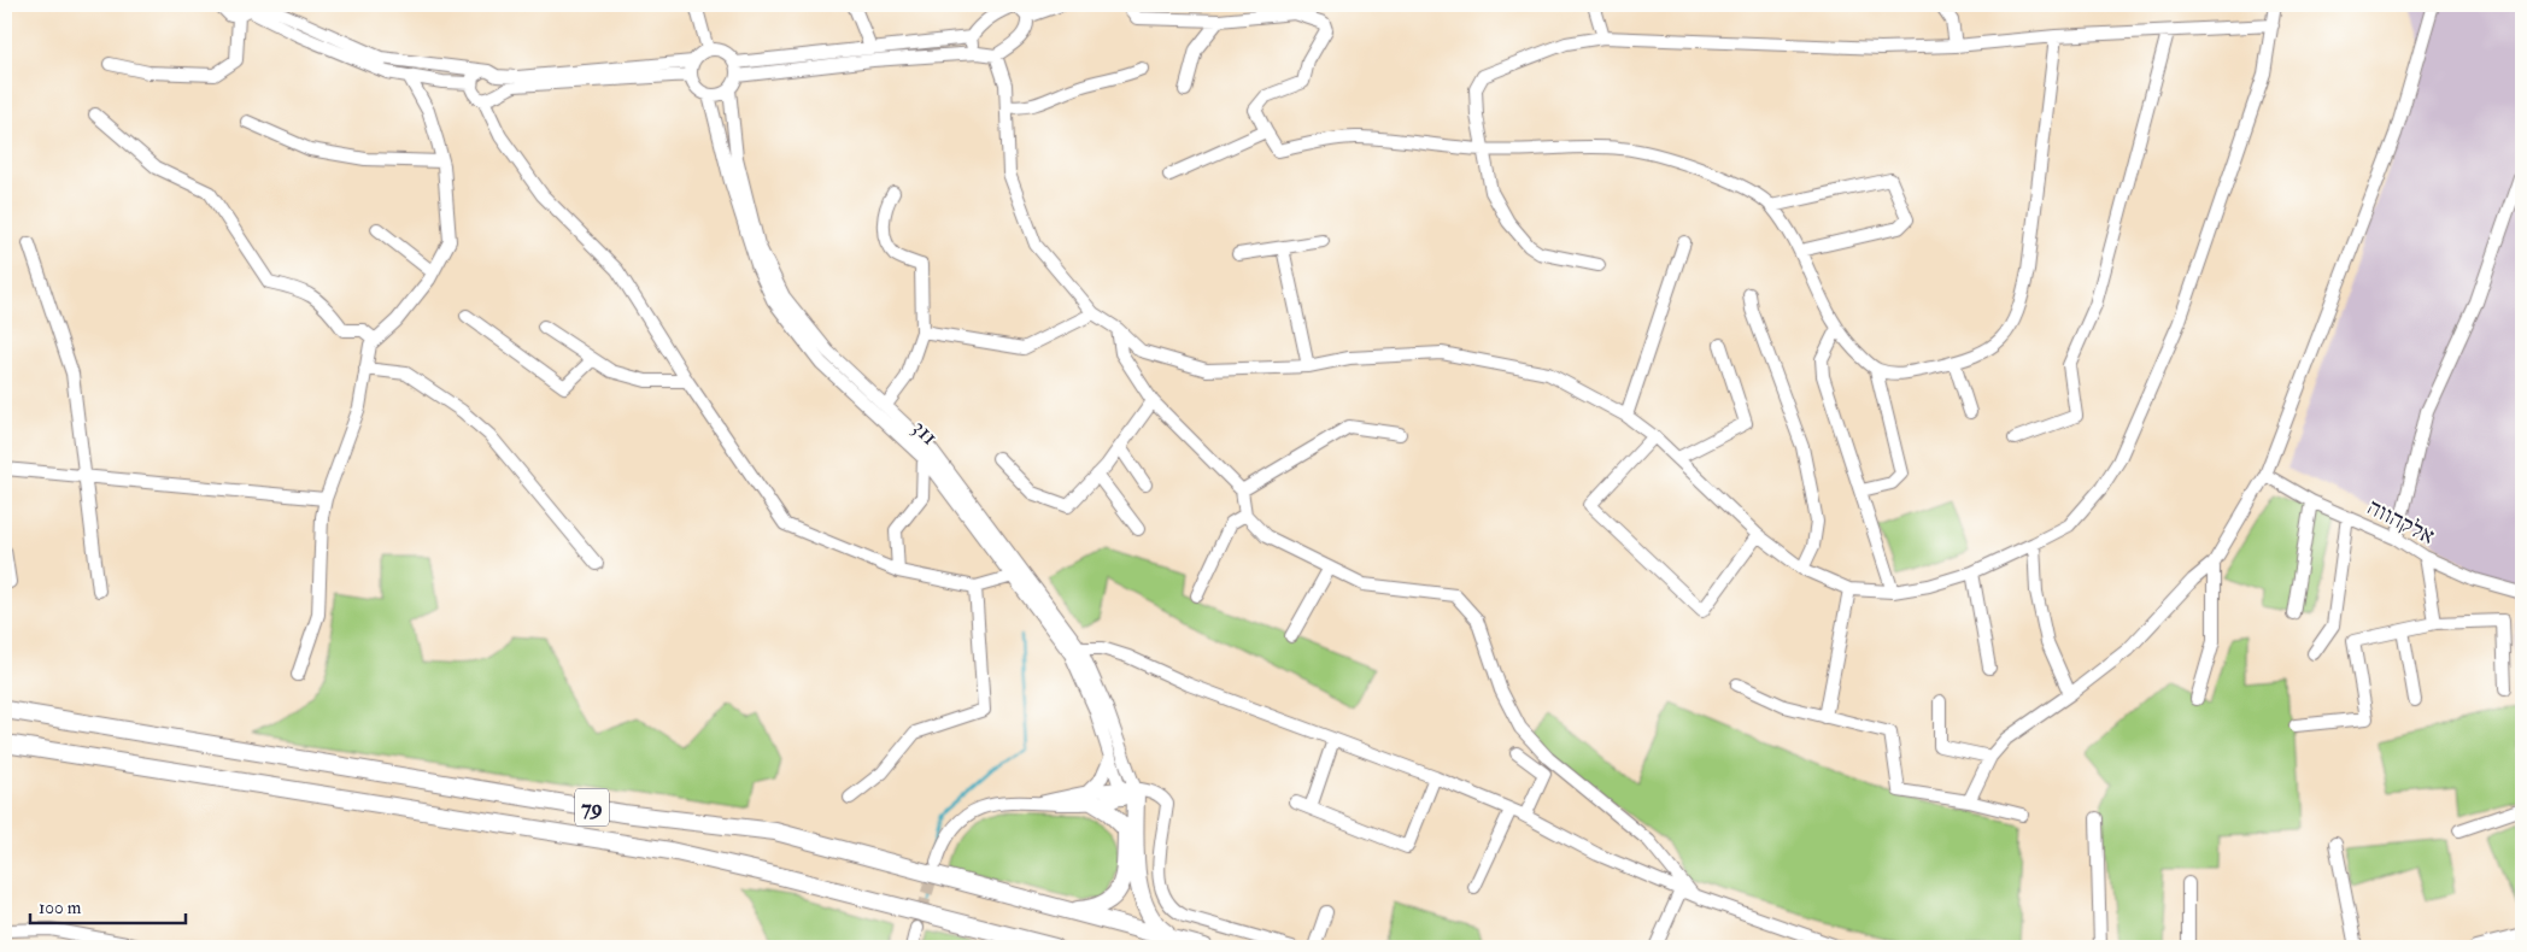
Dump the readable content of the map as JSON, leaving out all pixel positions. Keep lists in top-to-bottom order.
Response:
{
  "streets": {
    "highway": ["79"],
    "street": ["311", "אלקהווה"]
  },
  "scale_bar": "100 m"
}
